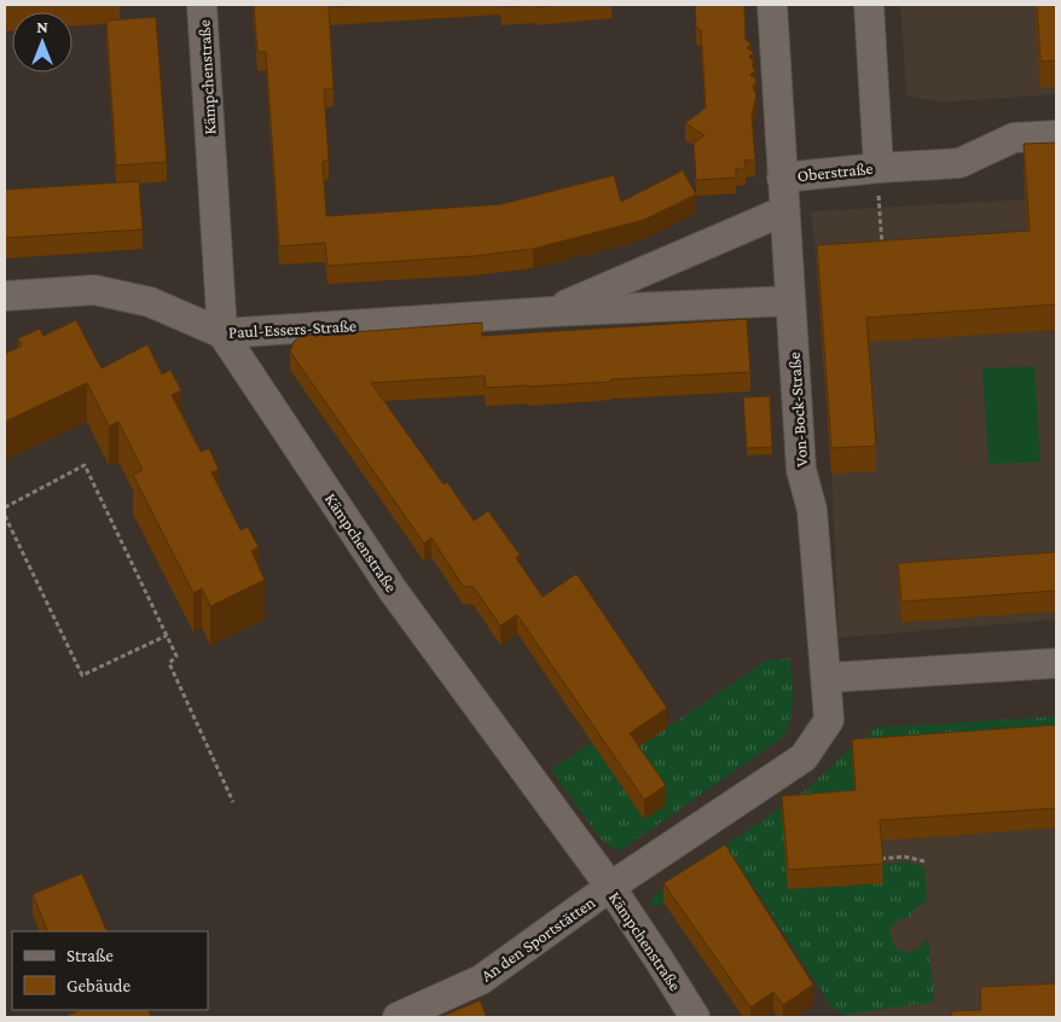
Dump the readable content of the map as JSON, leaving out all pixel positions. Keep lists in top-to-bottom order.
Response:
{
  "streets": {
    "street": [
      "Kämpchenstraße",
      "Oberstraße",
      "Paul-Essers-Straße",
      "Von-Bock-Straße",
      "An den Sportstätten"
    ]
  },
  "crossings": [
    ["Kämpchenstraße", "Paul-Essers-Straße"],
    ["Kämpchenstraße", "Von-Bock-Straße"],
    ["Kämpchenstraße", "An den Sportstätten"],
    ["Oberstraße", "Von-Bock-Straße"],
    ["Paul-Essers-Straße", "Von-Bock-Straße"],
    ["Von-Bock-Straße", "An den Sportstätten"]
  ],
  "legend": ["Straße", "Gebäude"],
  "north": "top"
}
